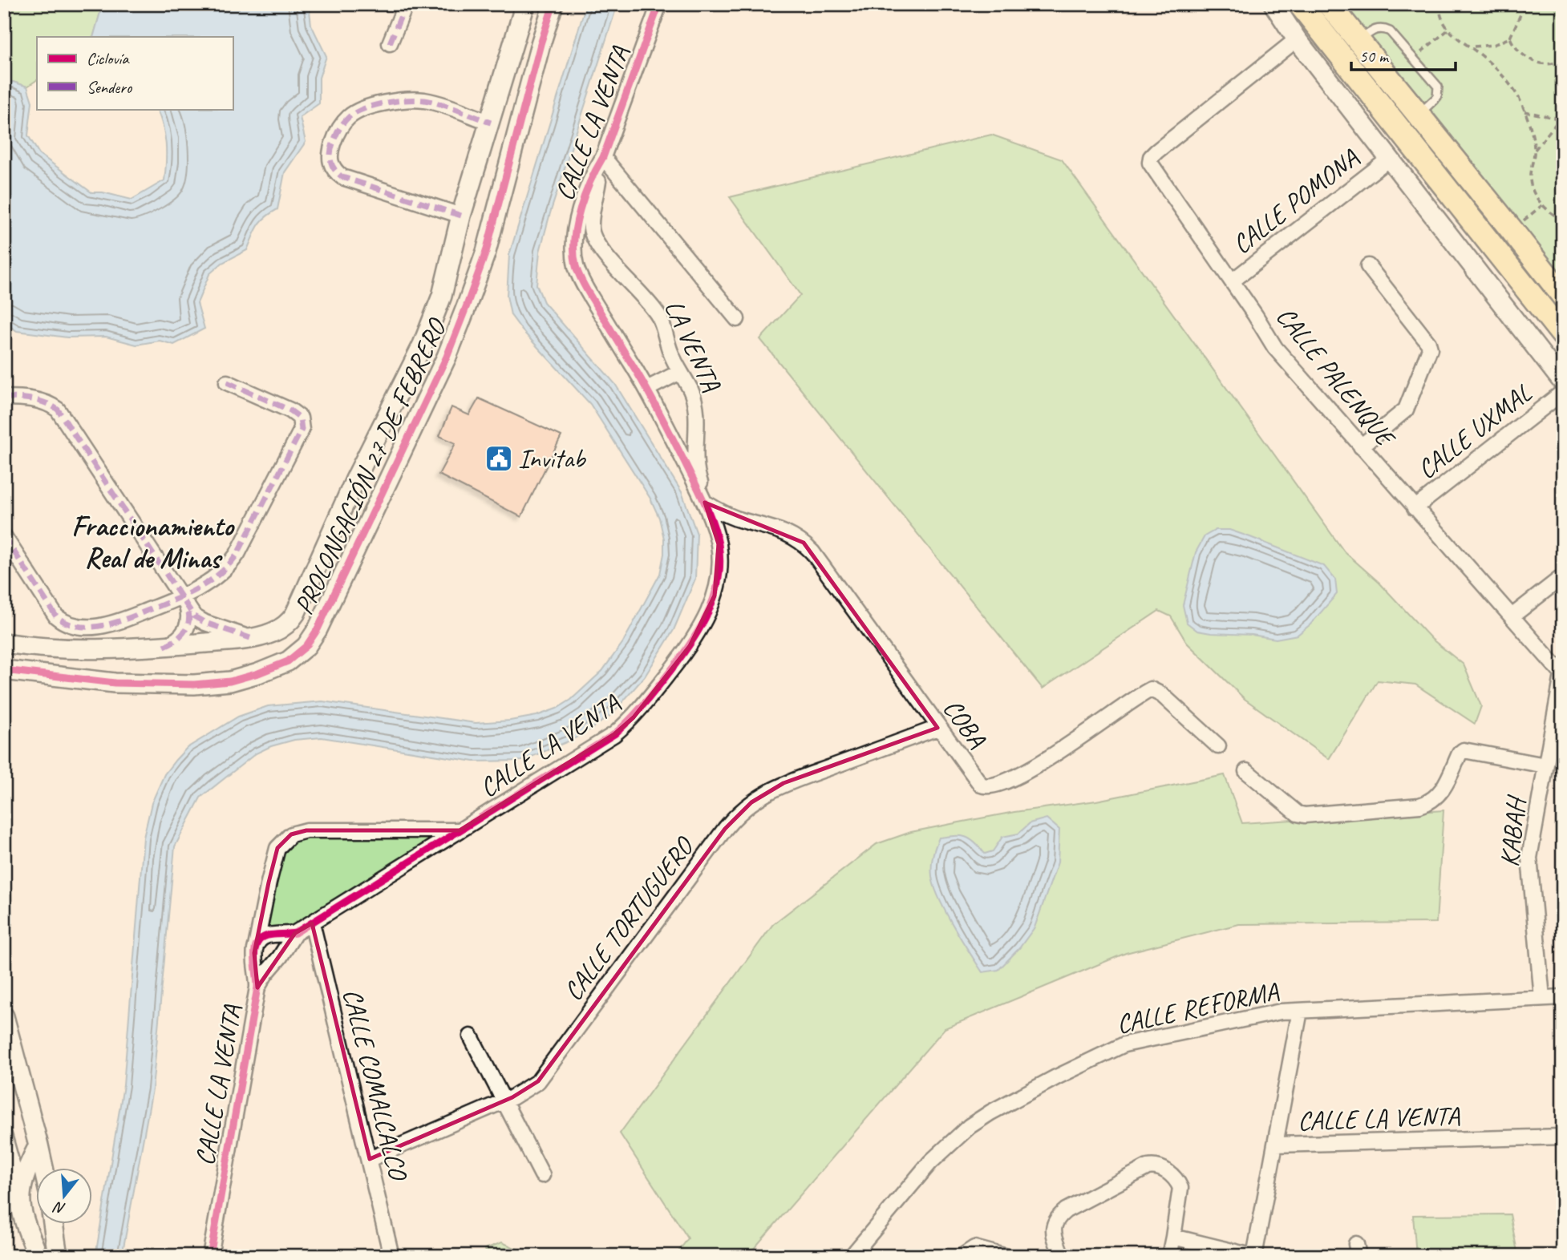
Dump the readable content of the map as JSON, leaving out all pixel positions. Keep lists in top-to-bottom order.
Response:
{
  "streets": {
    "street": [
      "CALLE LA VENTA",
      "CALLE POMONA",
      "LA VENTA",
      "CALLE PALENQUE",
      "CALLE UXMAL",
      "PROLONGACIÓN 27 DE FEBRERO",
      "COBA",
      "KABAH",
      "CALLE TORTUGUERO",
      "CALLE REFORMA",
      "CALLE COMALCALCO"
    ]
  },
  "crossings": [
    ["CALLE LA VENTA", "LA VENTA"],
    ["CALLE LA VENTA", "COBA"],
    ["CALLE LA VENTA", "CALLE COMALCALCO"],
    ["CALLE POMONA", "CALLE PALENQUE"],
    ["LA VENTA", "COBA"],
    ["CALLE PALENQUE", "CALLE UXMAL"],
    ["CALLE PALENQUE", "KABAH"],
    ["COBA", "CALLE TORTUGUERO"],
    ["KABAH", "CALLE REFORMA"],
    ["CALLE TORTUGUERO", "CALLE COMALCALCO"]
  ],
  "districts": ["Fraccionamiento Real de Minas"],
  "places": {
    "public building": ["Invitab"]
  },
  "legend": ["Ciclovía", "Sendero"],
  "scale_bar": "50 m",
  "north": "bottom"
}
